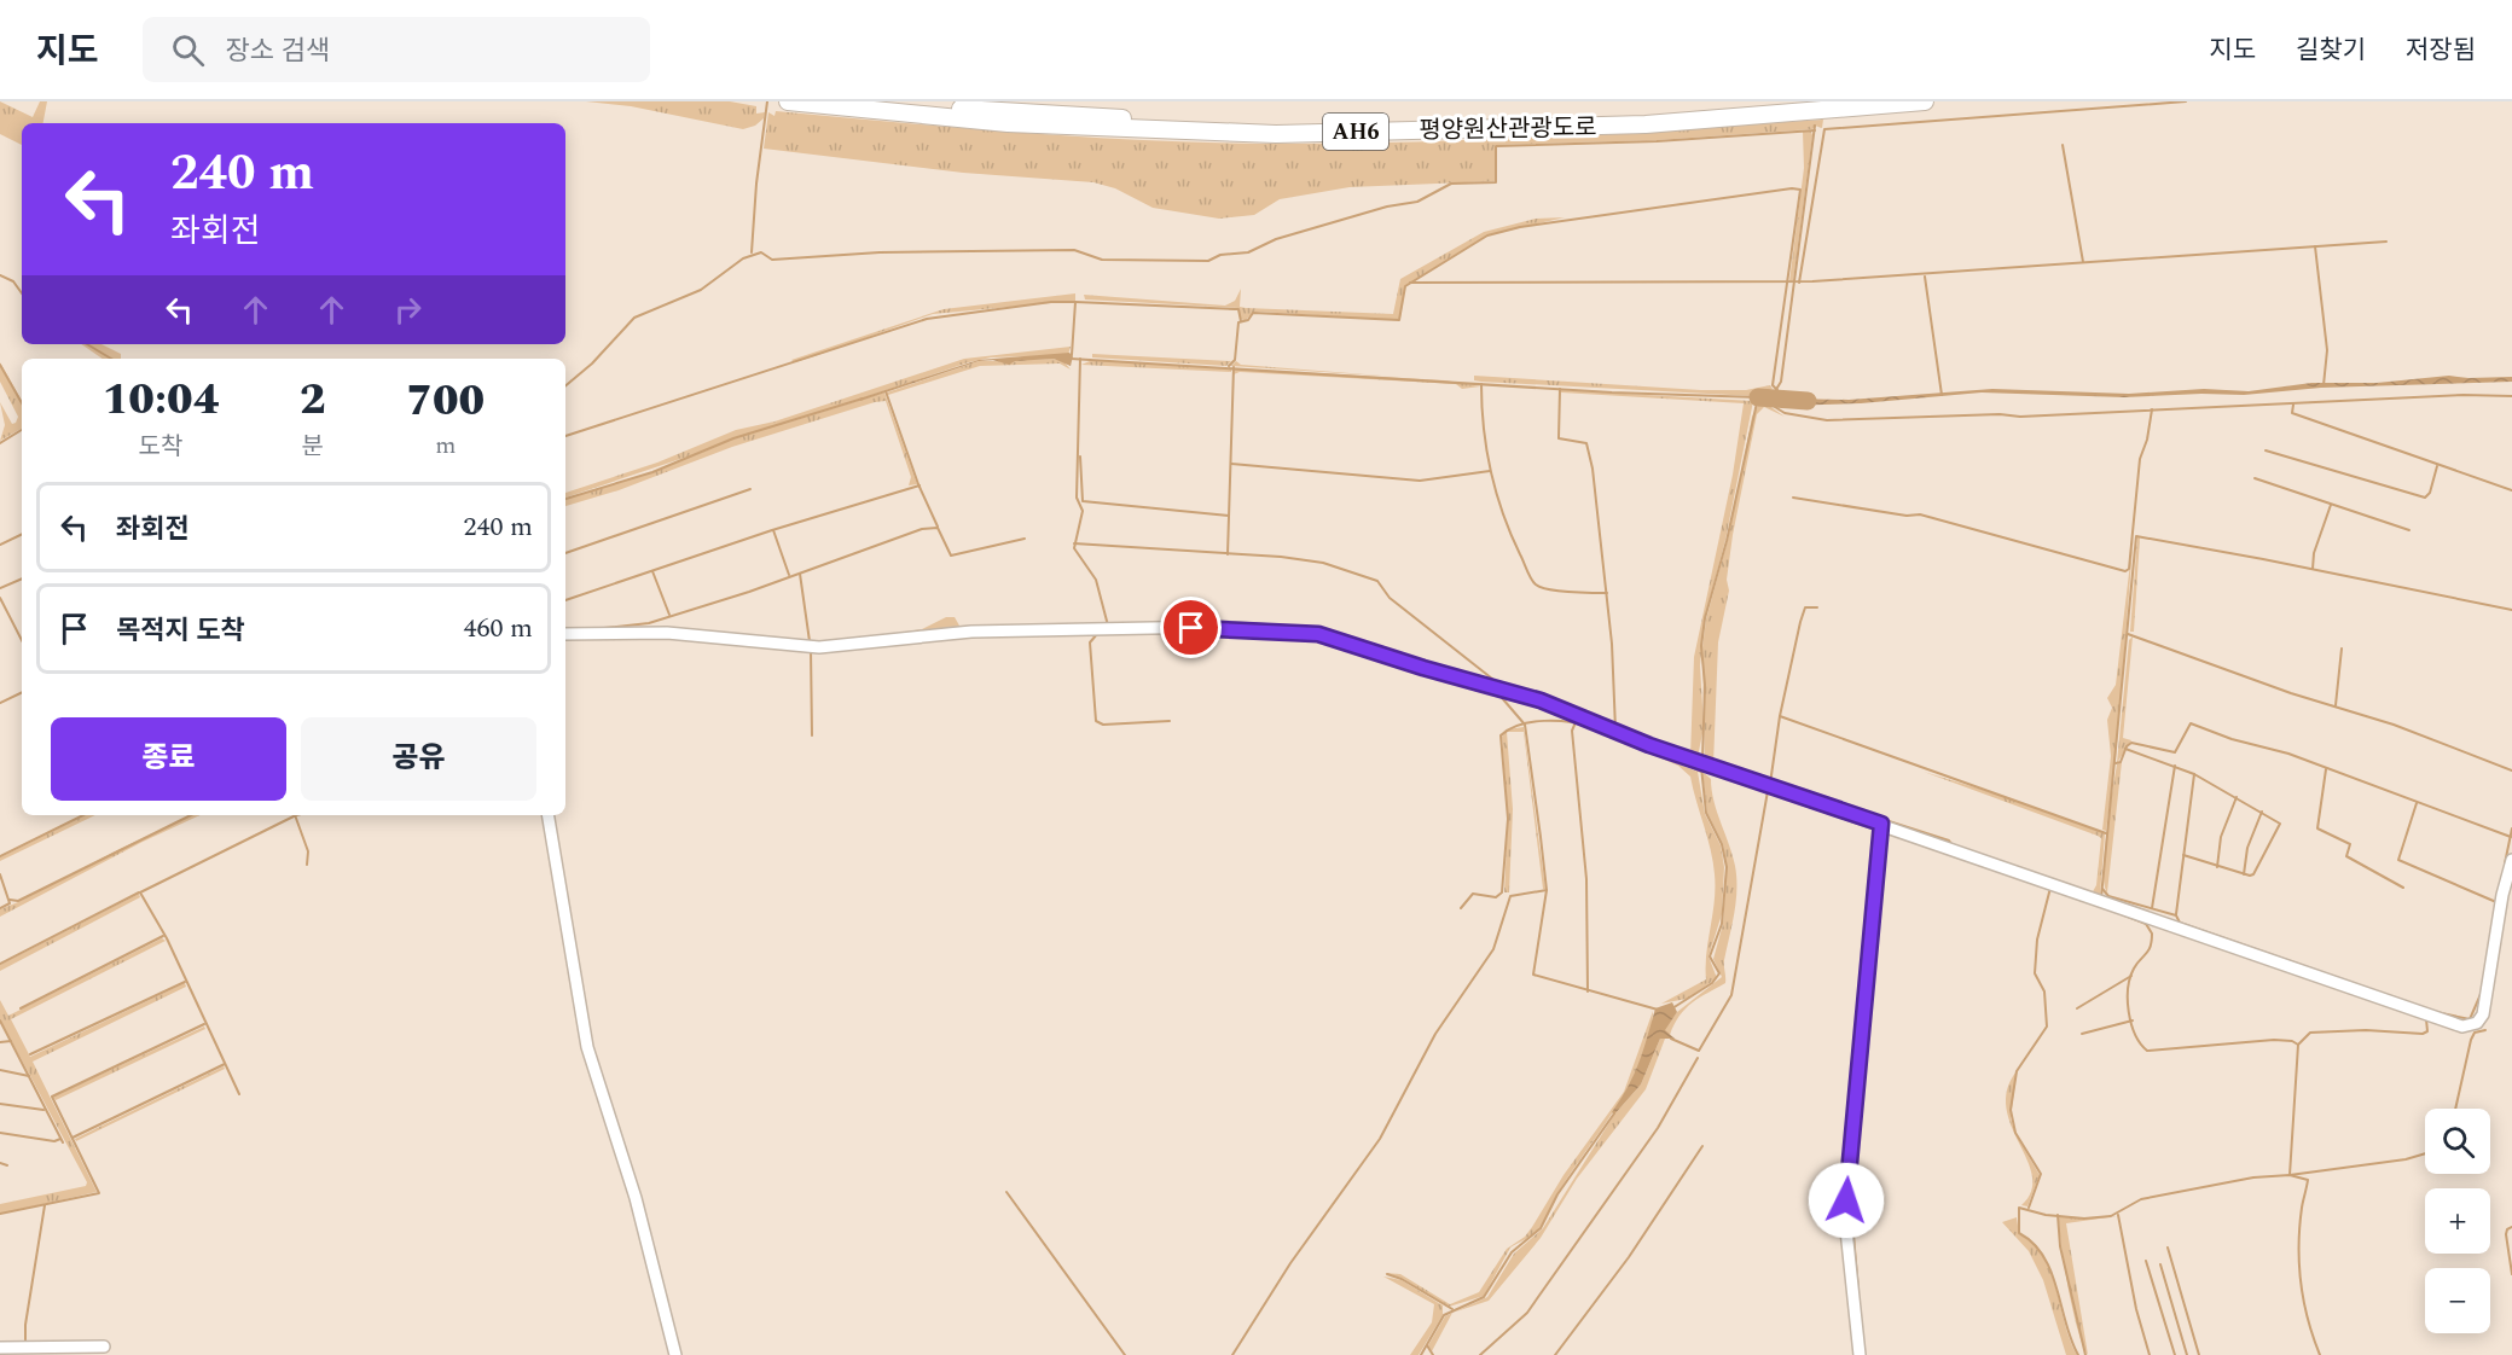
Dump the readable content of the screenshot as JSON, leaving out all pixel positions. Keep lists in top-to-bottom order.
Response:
{
  "streets": {
    "highway": ["평양원산관광도로", "AH6"]
  },
  "page": {
    "header": "지도",
    "search": "장소 검색",
    "nav": ["지도", "길찾기", "저장됨"],
    "turn": ["240 m", "좌회전"],
    "eta": [
      "10:04",
      "도착",
      "2",
      "분",
      "700",
      "m"
    ],
    "list": [
      {
        "name": "좌회전",
        "value": "240 m"
      },
      {
        "name": "목적지 도착",
        "value": "460 m"
      }
    ],
    "buttons": ["종료", "공유"],
    "map_buttons": ["+", "−"]
  }
}
